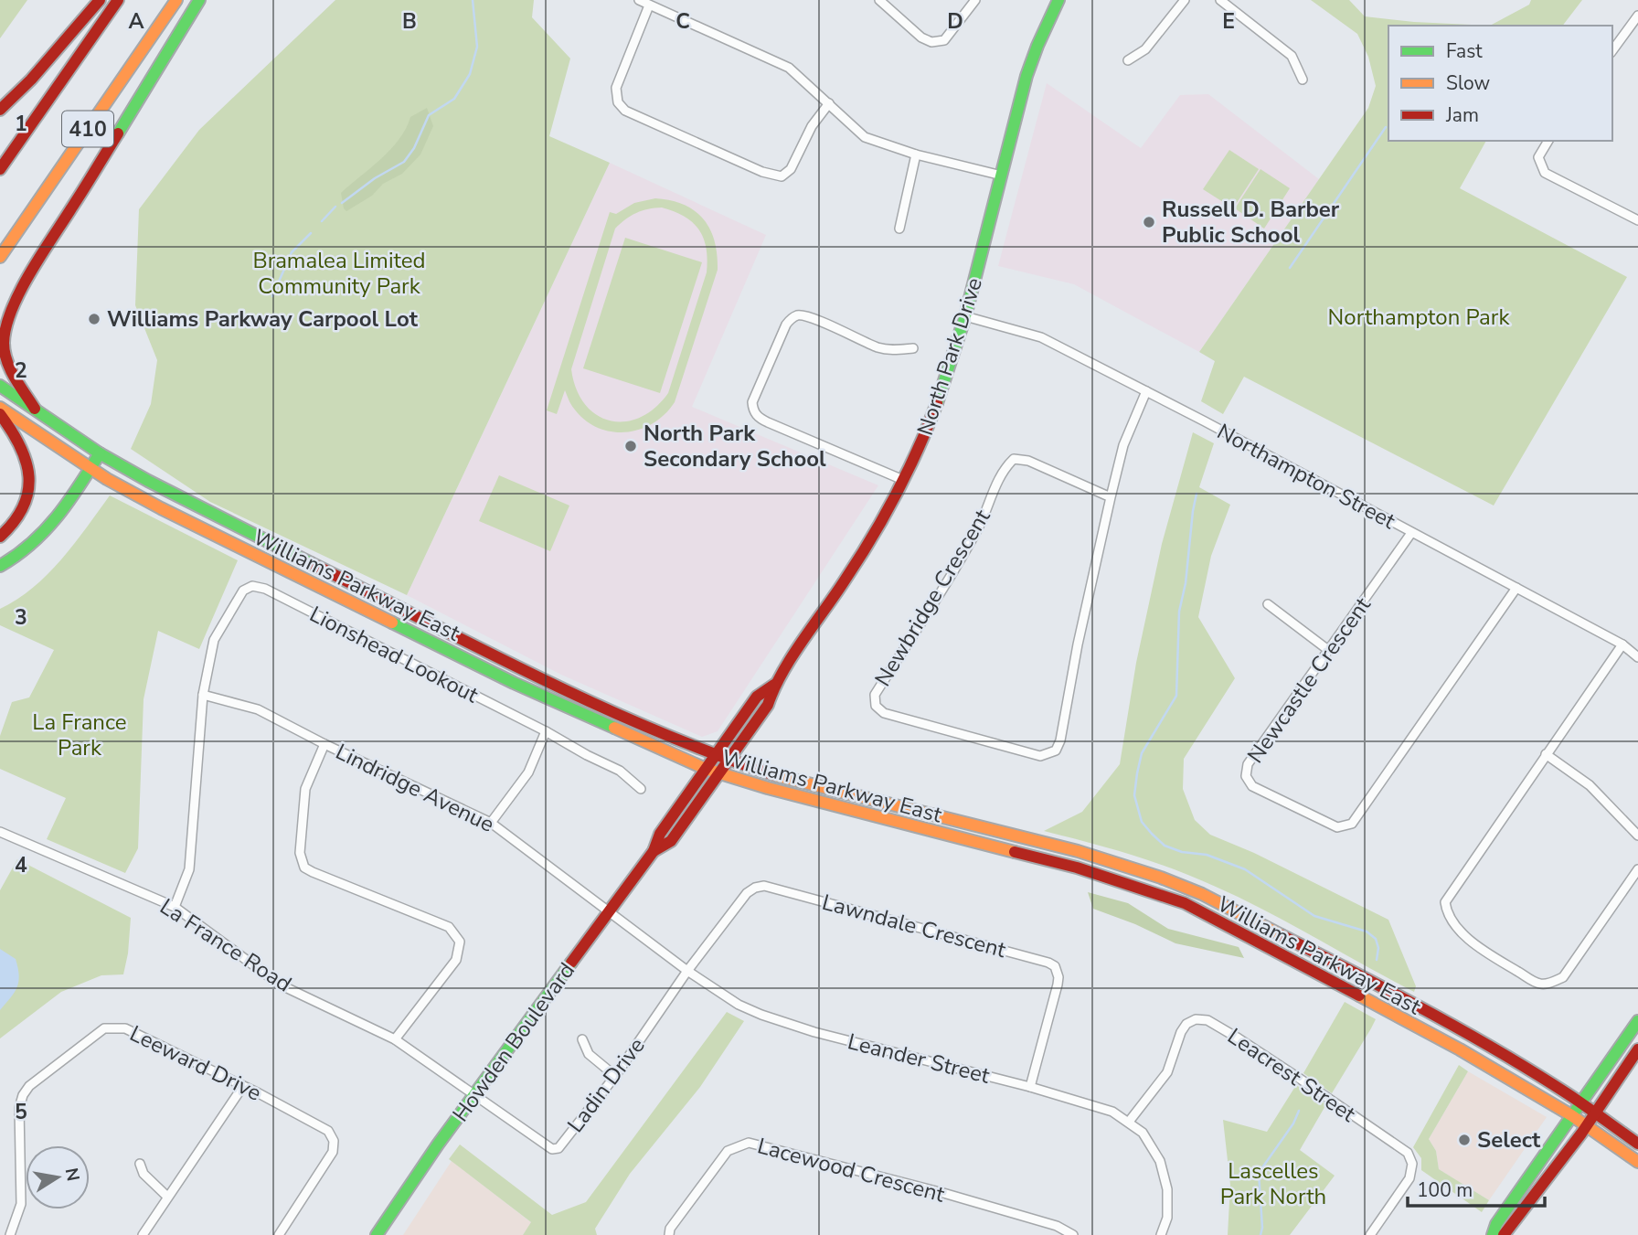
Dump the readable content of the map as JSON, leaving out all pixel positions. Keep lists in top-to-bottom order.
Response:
{
  "streets": {
    "main road": [
      "410",
      "North Park Drive",
      "Williams Parkway East",
      "Howden Boulevard"
    ],
    "street": [
      "Northampton Street",
      "Newbridge Crescent",
      "Lionshead Lookout",
      "Newcastle Crescent",
      "Lindridge Avenue",
      "Lawndale Crescent",
      "La France Road",
      "Leander Street",
      "Leeward Drive",
      "Leacrest Street",
      "Ladin Drive",
      "Lacewood Crescent"
    ]
  },
  "crossings": [
    ["North Park Drive", "Northampton Street"],
    ["North Park Drive", "Williams Parkway East"],
    ["North Park Drive", "Howden Boulevard"],
    ["Northampton Street", "Newbridge Crescent"],
    ["Northampton Street", "Newcastle Crescent"],
    ["Williams Parkway East", "Howden Boulevard"],
    ["Lionshead Lookout", "Lindridge Avenue"],
    ["Lindridge Avenue", "Howden Boulevard"],
    ["Lindridge Avenue", "Leander Street"],
    ["Lawndale Crescent", "Leander Street"],
    ["Lawndale Crescent", "Ladin Drive"],
    ["La France Road", "Howden Boulevard"],
    ["La France Road", "Ladin Drive"],
    ["Howden Boulevard", "Leander Street"],
    ["Howden Boulevard", "Ladin Drive"],
    ["Leander Street", "Leacrest Street"],
    ["Leander Street", "Ladin Drive"]
  ],
  "parks": [
    "Bramalea Limited Community Park",
    "Northampton Park",
    "La France Park",
    "Lascelles Park North"
  ],
  "places": [
    "Russell D. Barber Public School",
    "Williams Parkway Carpool Lot",
    "North Park Secondary School",
    "Select"
  ],
  "legend": ["Fast", "Slow", "Jam"],
  "scale_bar": "100 m",
  "north": "right",
  "grid": {
    "columns": [
      "A",
      "B",
      "C",
      "D",
      "E"
    ],
    "rows": [
      "1",
      "2",
      "3",
      "4",
      "5"
    ]
  }
}
